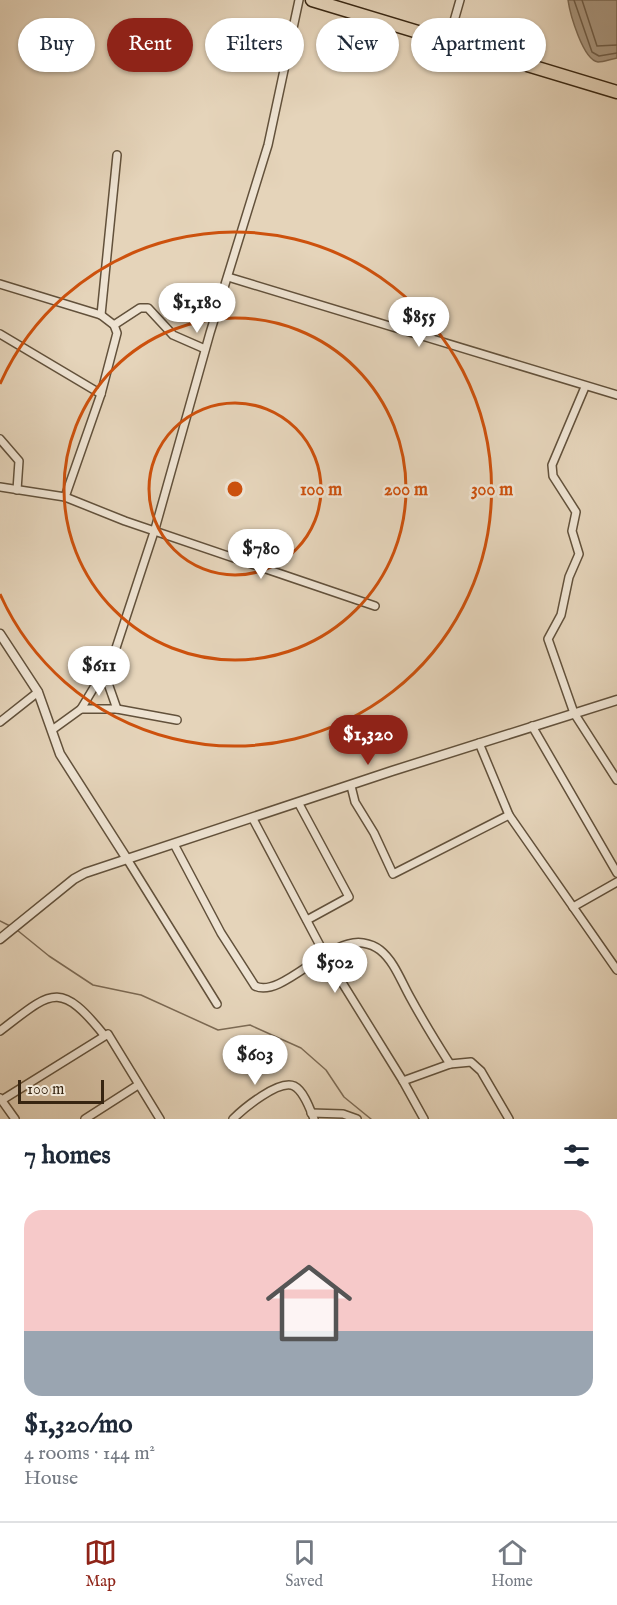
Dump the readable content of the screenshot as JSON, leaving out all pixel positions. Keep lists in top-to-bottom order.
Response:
{
  "scale_bar": "100 m",
  "page": {
    "chip": [
      "Buy",
      "Rent",
      "Filters",
      "New",
      "Apartment"
    ],
    "price": [
      "$1,180",
      "$855",
      "$780",
      "$611",
      "$1,320",
      "$502",
      "$603"
    ],
    "scale": "100 m",
    "heading": "7 homes",
    "list": [
      {
        "name": "$1,320/mo",
        "note": "4 rooms · 144 m² · House"
      }
    ],
    "tabs": ["Map", "Saved", "Home"]
  },
  "rings": ["100 m", "200 m", "300 m"]
}
